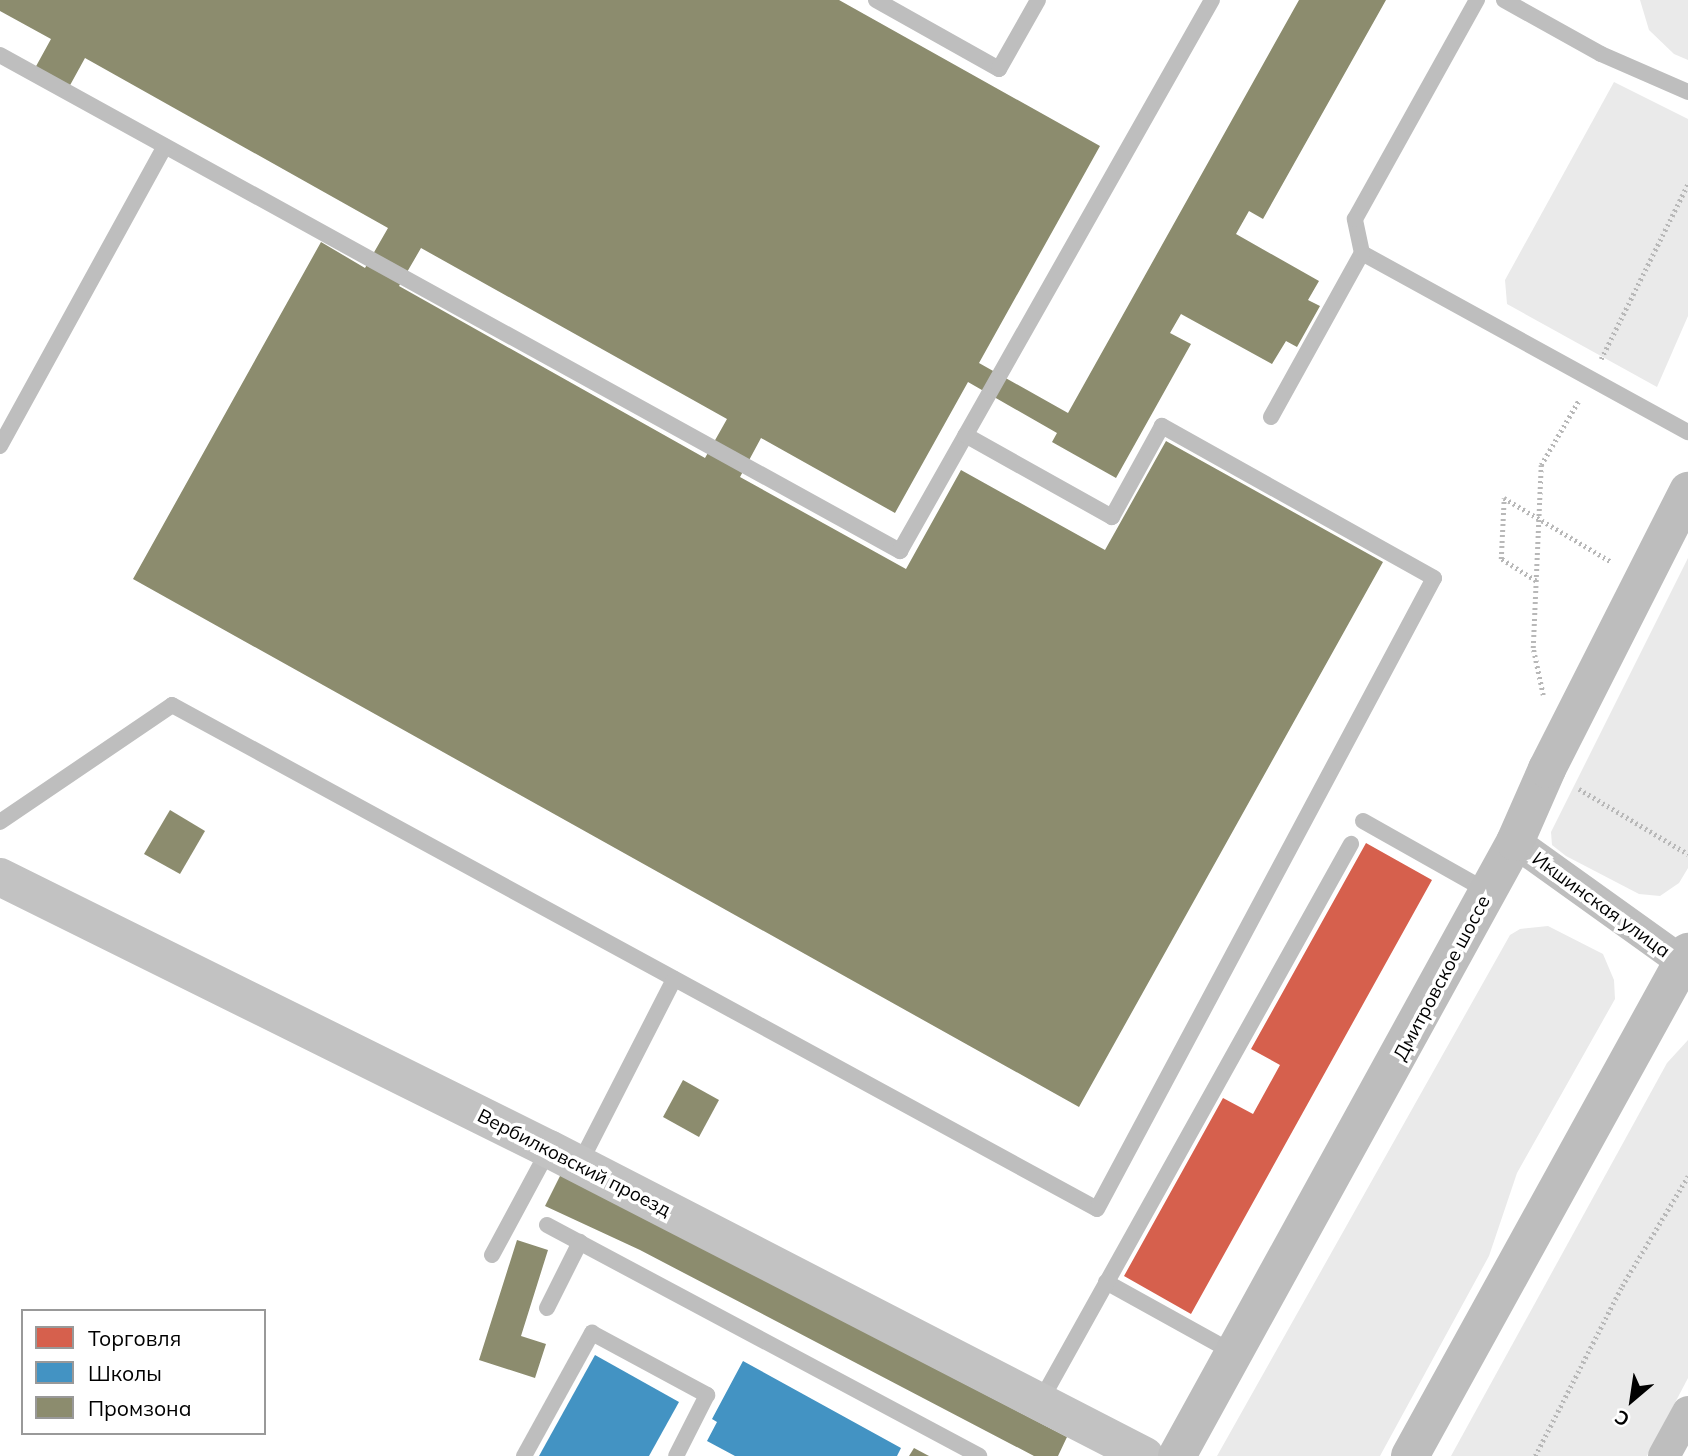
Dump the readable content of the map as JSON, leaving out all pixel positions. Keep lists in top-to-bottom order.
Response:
{
  "streets": {
    "main road": ["Дмитровское шоссе"],
    "street": ["Икшинская улица", "Вербилковский проезд"]
  },
  "crossings": [
    ["Икшинская улица", "Дмитровское шоссе"]
  ],
  "legend": ["Торговля", "Школы", "Промзона"],
  "north": "bottom left"
}
